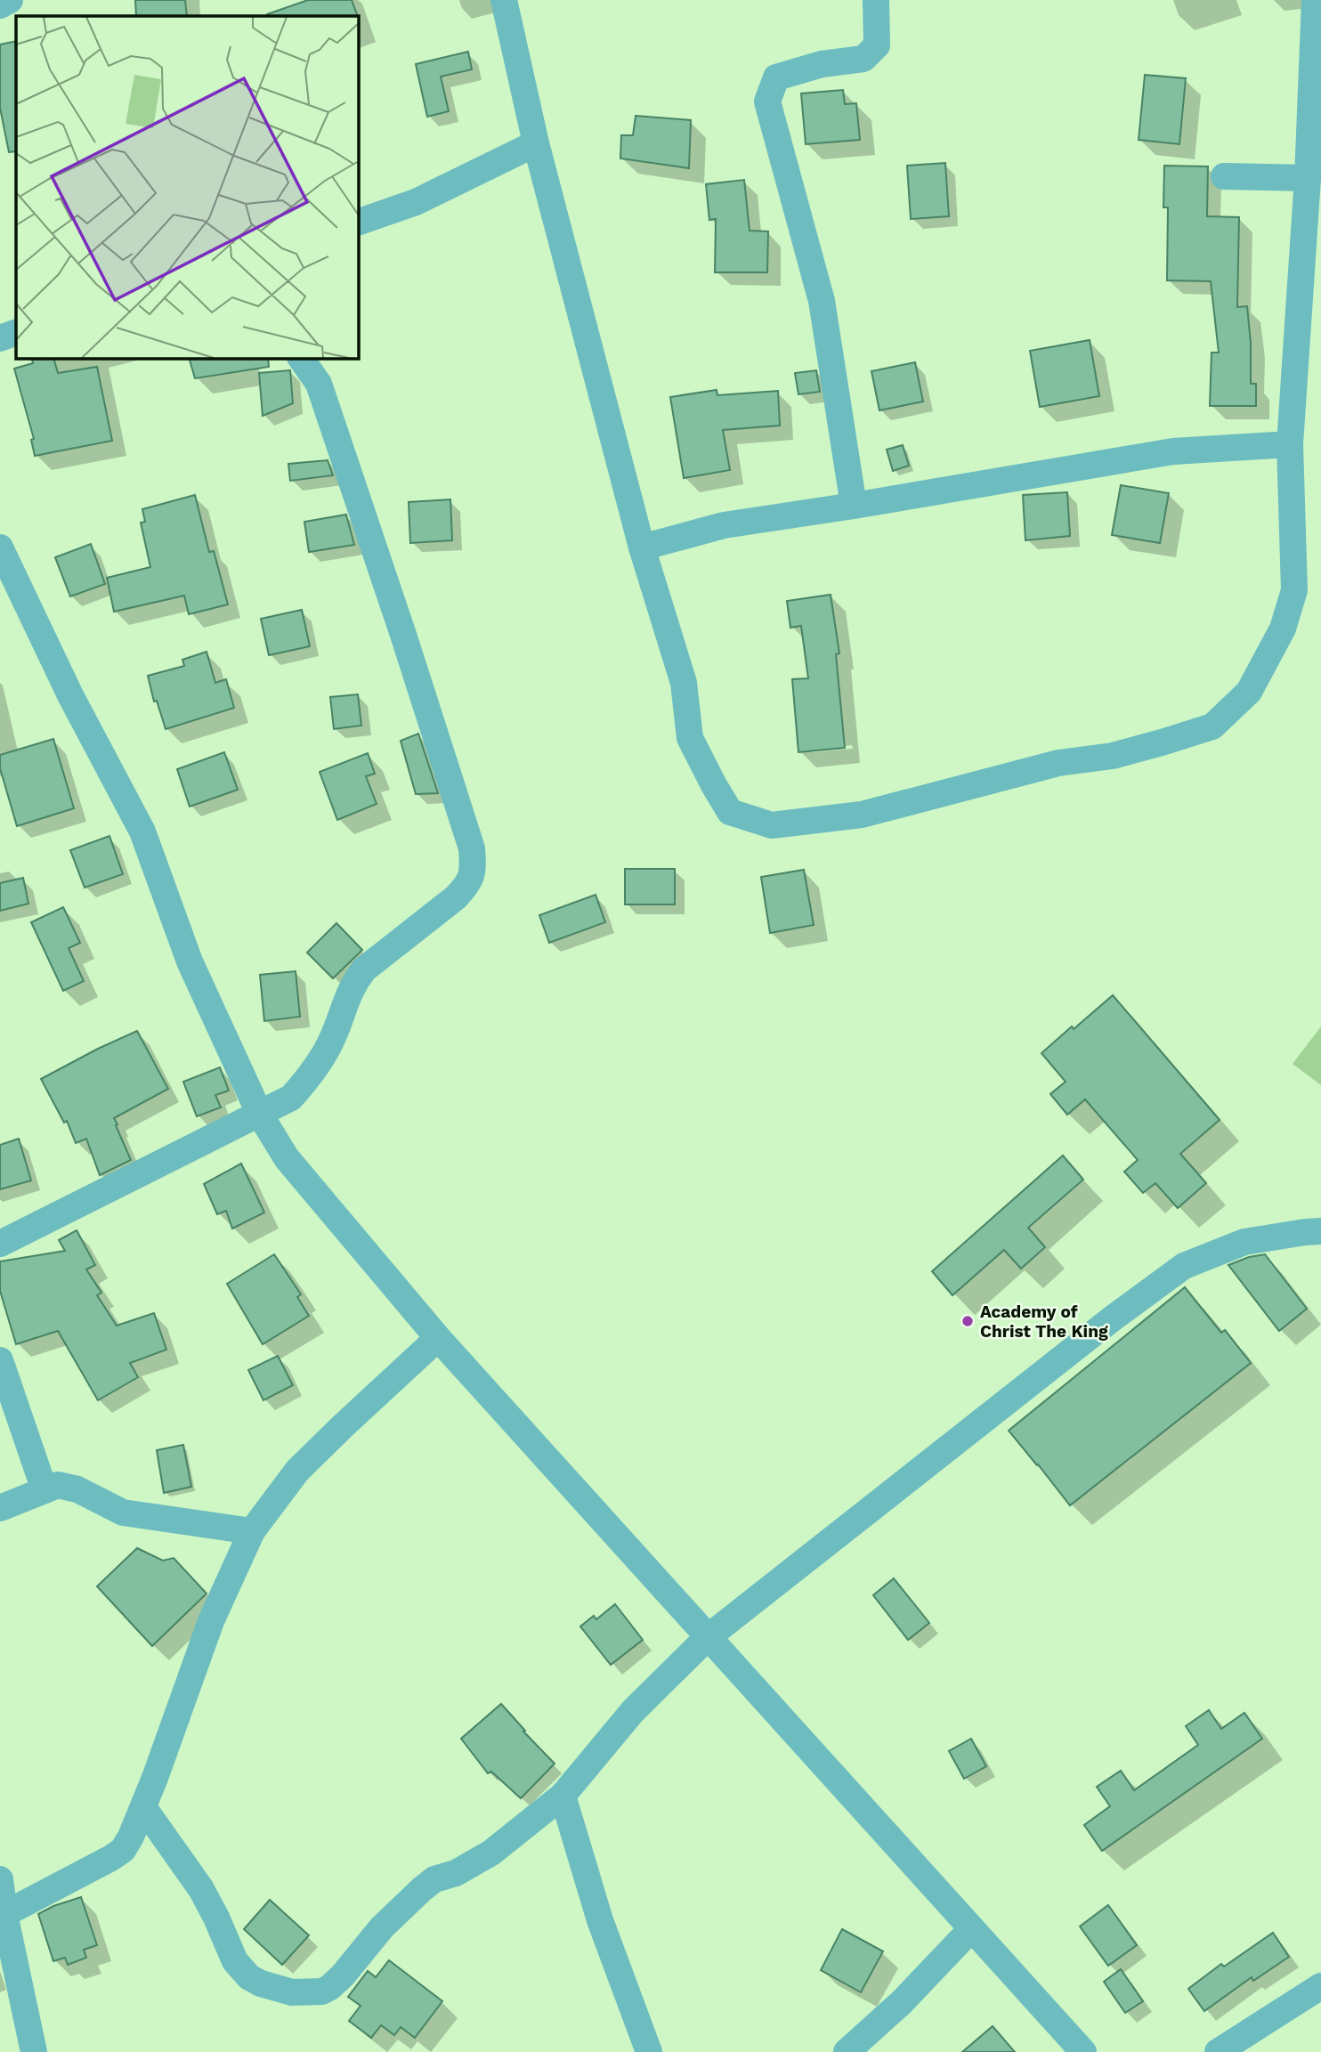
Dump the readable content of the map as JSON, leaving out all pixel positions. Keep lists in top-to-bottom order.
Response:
{
  "places": ["Academy of Christ The King"]
}
